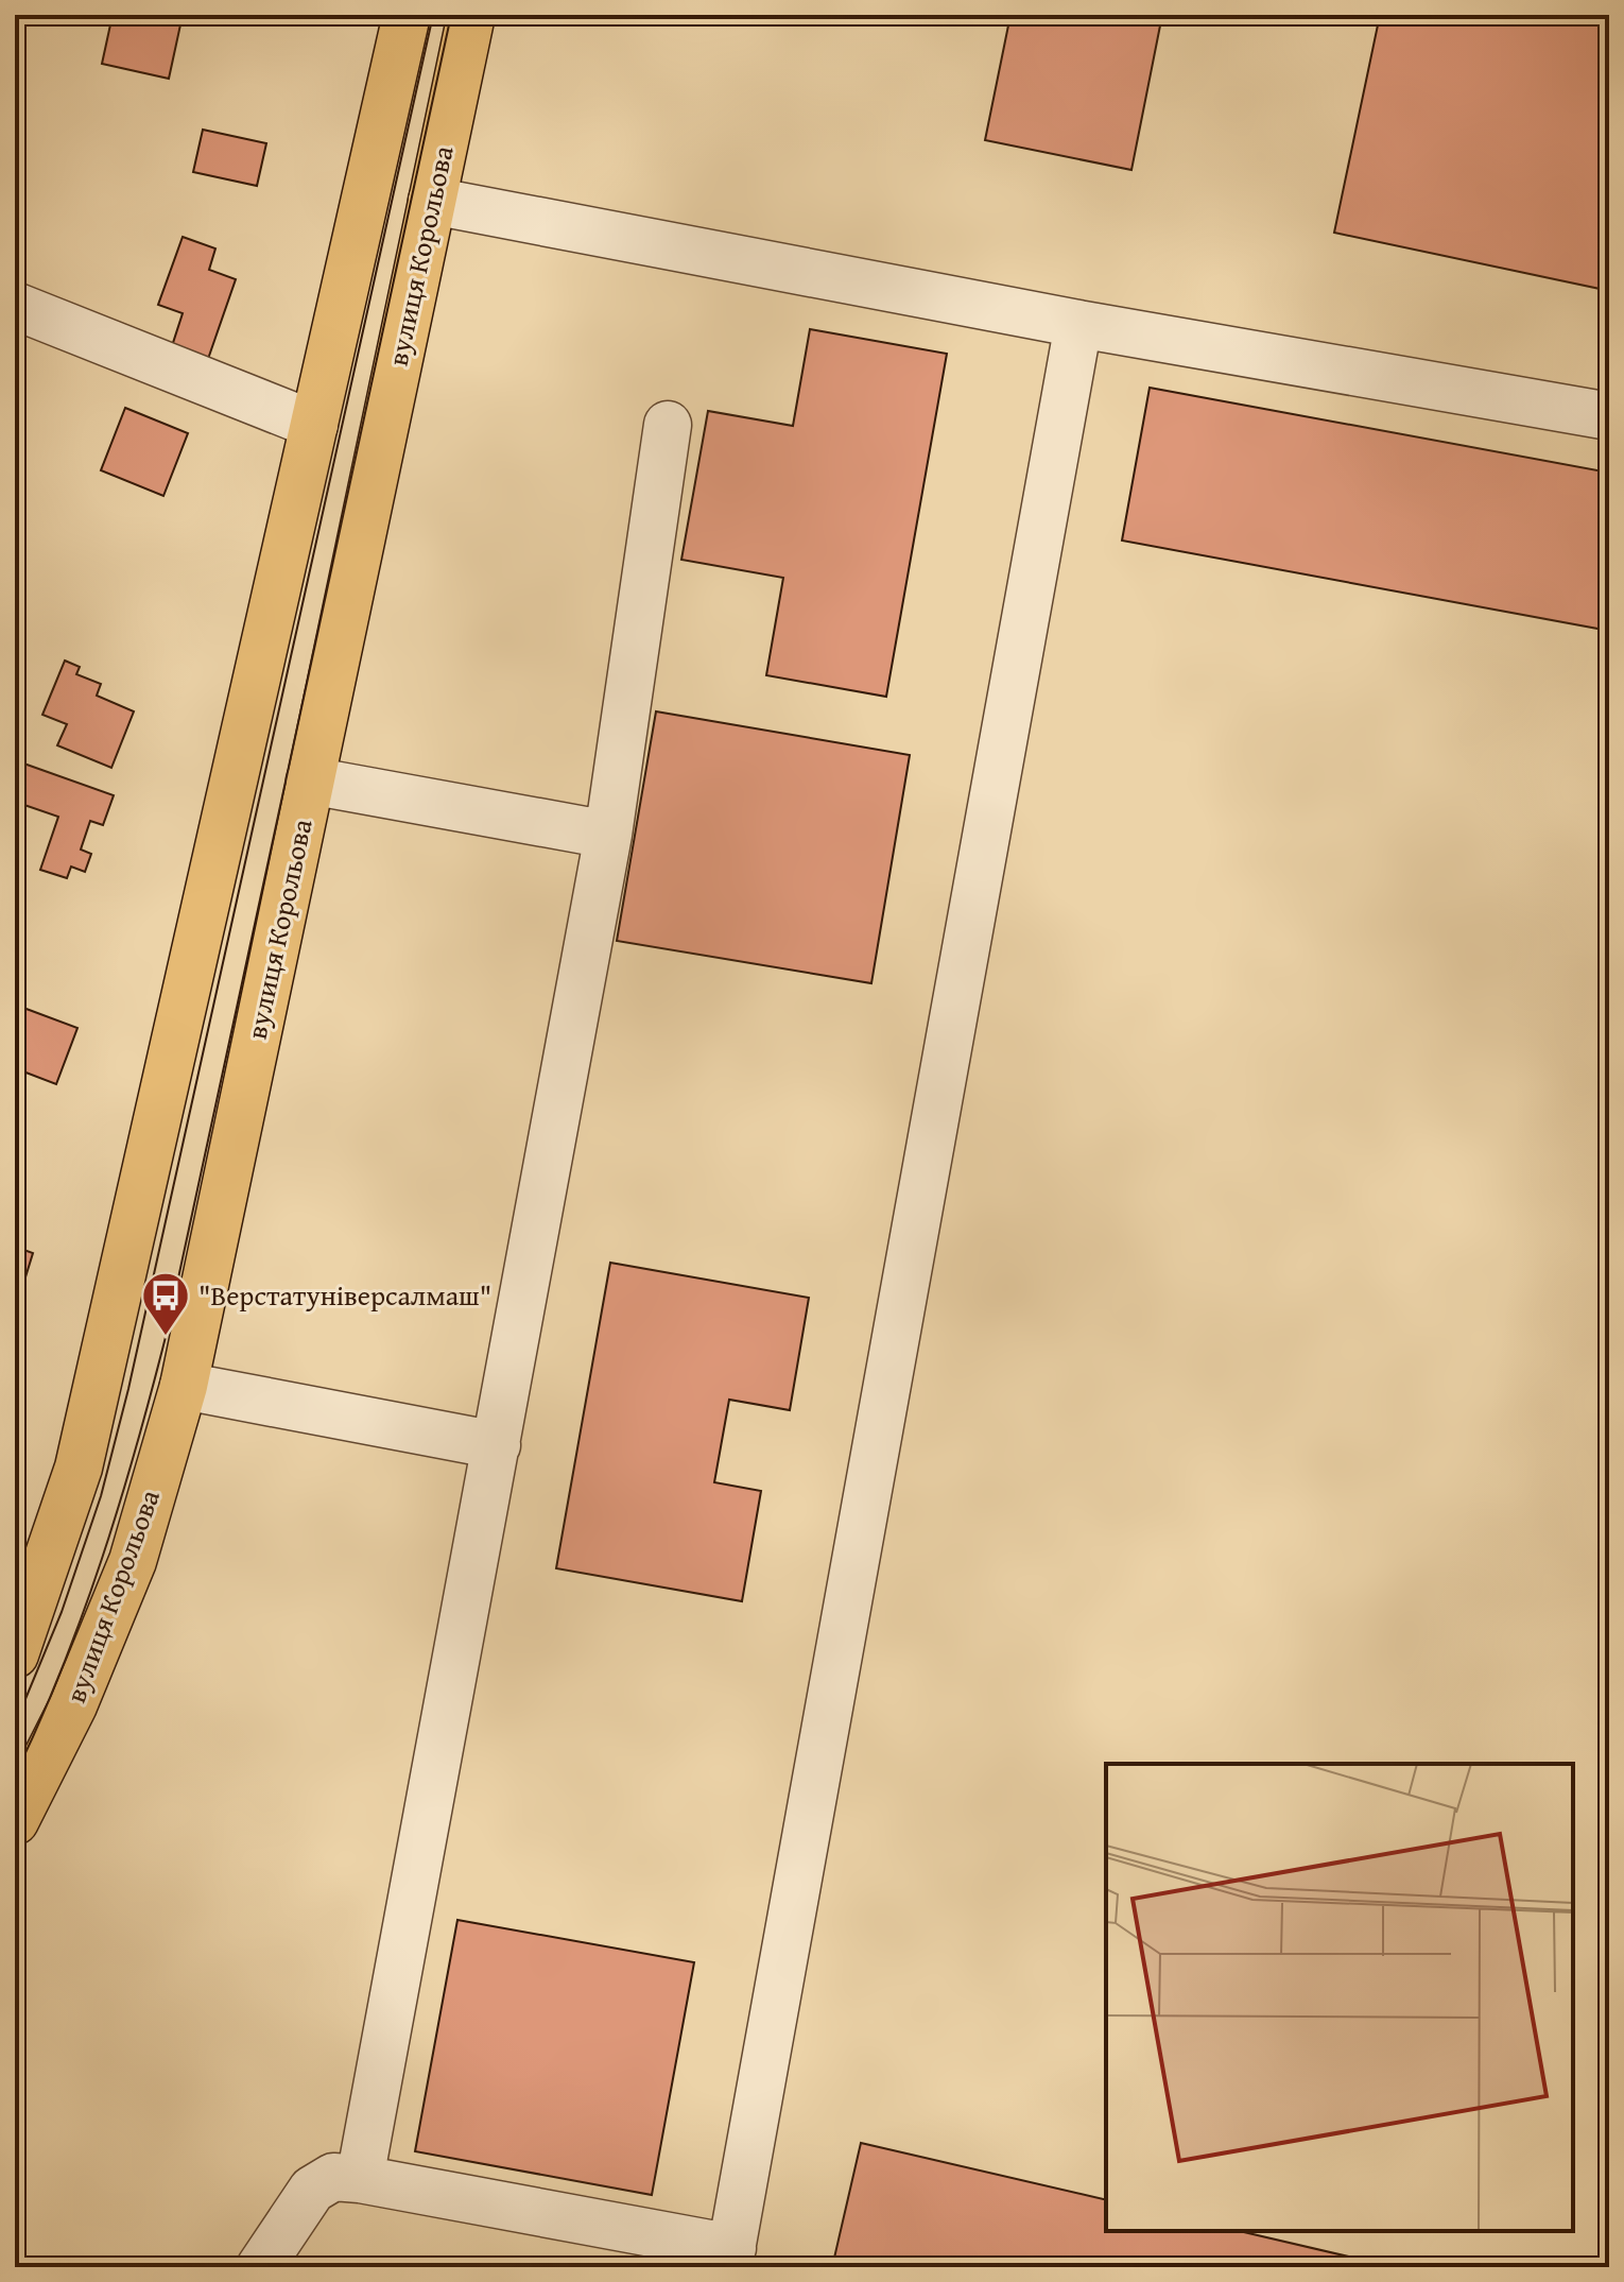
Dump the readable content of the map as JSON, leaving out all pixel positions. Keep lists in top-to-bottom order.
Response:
{
  "streets": {
    "main road": ["вулиця Корольова"]
  },
  "places": {
    "bus stop": ["\"Верстатуніверсалмаш\""]
  }
}
